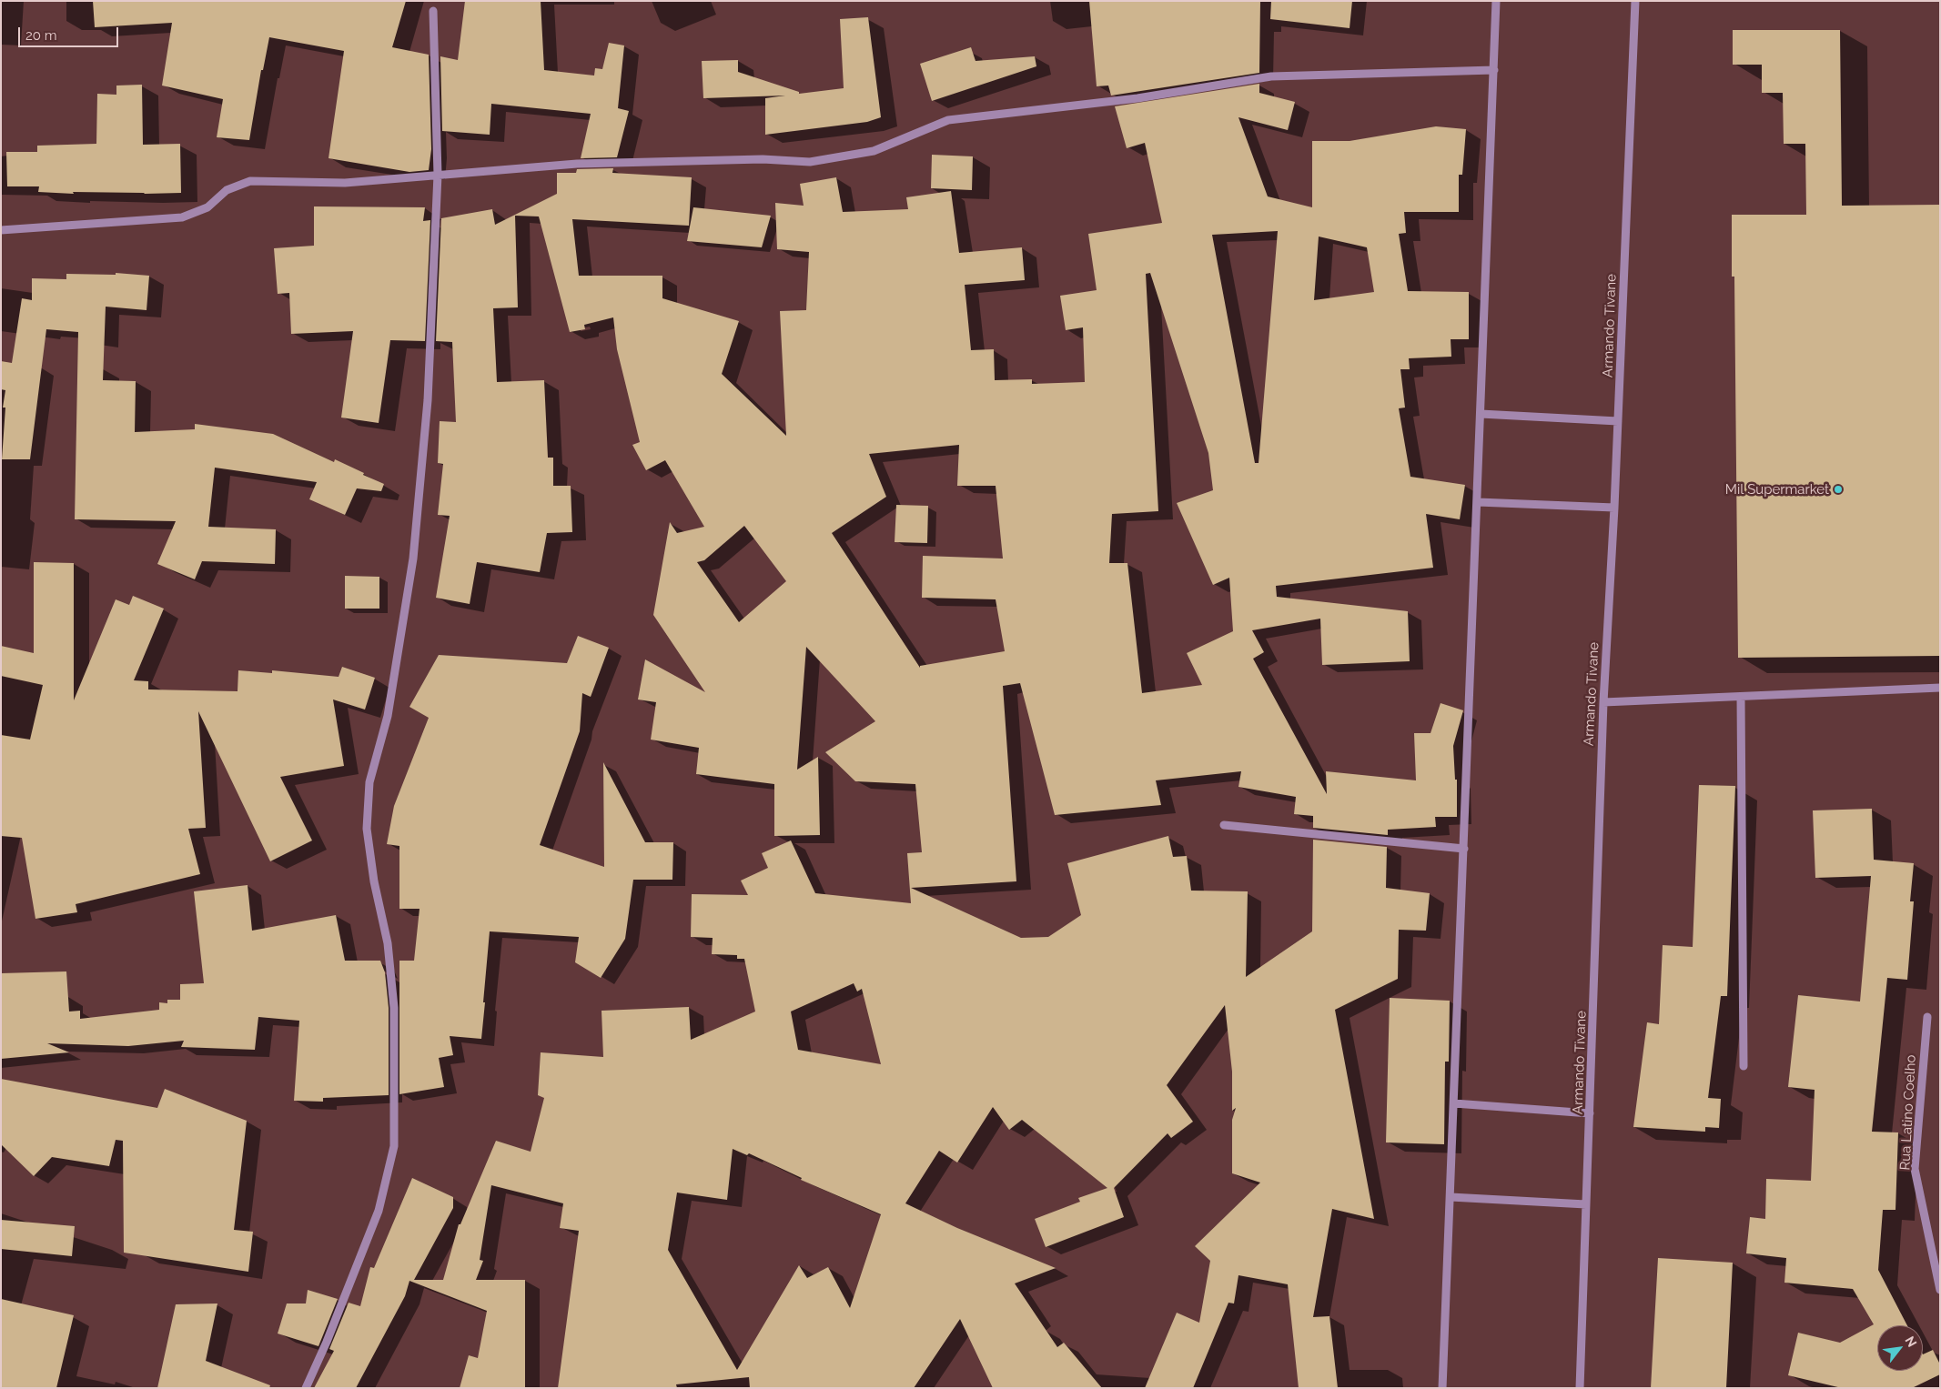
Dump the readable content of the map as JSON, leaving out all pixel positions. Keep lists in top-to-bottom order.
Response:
{
  "streets": {
    "street": ["Armando Tivane", "Rua Latino Coelho"]
  },
  "places": ["Mil Supermarket"],
  "scale_bar": "20 m",
  "north": "top right"
}
